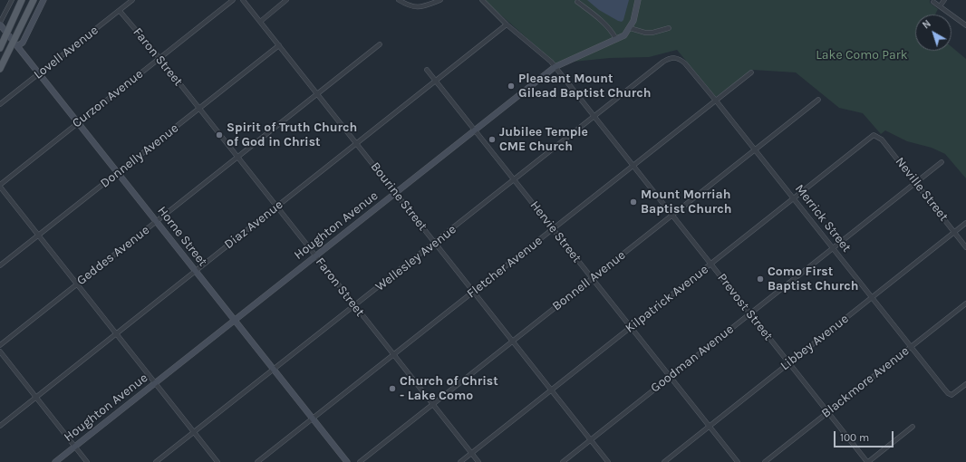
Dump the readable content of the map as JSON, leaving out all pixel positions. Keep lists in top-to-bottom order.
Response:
{
  "streets": {
    "street": [
      "Lovell Avenue",
      "Faron Street",
      "Curzon Avenue",
      "Donnelly Avenue",
      "Neville Street",
      "Bourine Street",
      "Merrick Street",
      "Diaz Avenue",
      "Houghton Avenue",
      "Hervie Street",
      "Horne Street",
      "Geddes Avenue",
      "Wellesley Avenue",
      "Fletcher Avenue",
      "Bonnell Avenue",
      "Kilpatrick Avenue",
      "Prevost Street",
      "Libbey Avenue",
      "Goodman Avenue",
      "Blackmore Avenue"
    ]
  },
  "crossings": [
    ["Lovell Avenue", "Faron Street"],
    ["Lovell Avenue", "Horne Street"],
    ["Faron Street", "Curzon Avenue"],
    ["Faron Street", "Donnelly Avenue"],
    ["Faron Street", "Diaz Avenue"],
    ["Faron Street", "Houghton Avenue"],
    ["Faron Street", "Geddes Avenue"],
    ["Faron Street", "Wellesley Avenue"],
    ["Faron Street", "Fletcher Avenue"],
    ["Faron Street", "Bonnell Avenue"],
    ["Faron Street", "Kilpatrick Avenue"],
    ["Curzon Avenue", "Horne Street"],
    ["Donnelly Avenue", "Bourine Street"],
    ["Donnelly Avenue", "Horne Street"],
    ["Neville Street", "Kilpatrick Avenue"],
    ["Neville Street", "Libbey Avenue"],
    ["Neville Street", "Goodman Avenue"],
    ["Bourine Street", "Diaz Avenue"],
    ["Bourine Street", "Houghton Avenue"],
    ["Bourine Street", "Geddes Avenue"],
    ["Bourine Street", "Wellesley Avenue"],
    ["Bourine Street", "Fletcher Avenue"],
    ["Bourine Street", "Bonnell Avenue"],
    ["Bourine Street", "Kilpatrick Avenue"],
    ["Bourine Street", "Goodman Avenue"],
    ["Merrick Street", "Wellesley Avenue"],
    ["Merrick Street", "Fletcher Avenue"],
    ["Merrick Street", "Bonnell Avenue"],
    ["Merrick Street", "Kilpatrick Avenue"],
    ["Merrick Street", "Libbey Avenue"],
    ["Merrick Street", "Goodman Avenue"],
    ["Merrick Street", "Blackmore Avenue"],
    ["Diaz Avenue", "Hervie Street"],
    ["Diaz Avenue", "Horne Street"],
    ["Diaz Avenue", "Prevost Street"],
    ["Houghton Avenue", "Hervie Street"],
    ["Houghton Avenue", "Horne Street"],
    ["Houghton Avenue", "Prevost Street"],
    ["Hervie Street", "Wellesley Avenue"],
    ["Hervie Street", "Fletcher Avenue"],
    ["Hervie Street", "Bonnell Avenue"],
    ["Hervie Street", "Kilpatrick Avenue"],
    ["Hervie Street", "Libbey Avenue"],
    ["Hervie Street", "Goodman Avenue"],
    ["Horne Street", "Geddes Avenue"],
    ["Horne Street", "Wellesley Avenue"],
    ["Horne Street", "Fletcher Avenue"],
    ["Wellesley Avenue", "Prevost Street"],
    ["Fletcher Avenue", "Prevost Street"],
    ["Bonnell Avenue", "Prevost Street"],
    ["Kilpatrick Avenue", "Prevost Street"],
    ["Prevost Street", "Libbey Avenue"],
    ["Prevost Street", "Goodman Avenue"],
    ["Prevost Street", "Blackmore Avenue"]
  ],
  "parks": ["Lake Como Park"],
  "places": [
    "Pleasant Mount Gilead Baptist Church",
    "Spirit of Truth Church of God in Christ",
    "Jubilee Temple CME Church",
    "Mount Morriah Baptist Church",
    "Como First Baptist Church",
    "Church of Christ - Lake Como"
  ],
  "scale_bar": "100 m",
  "north": "top left"
}
